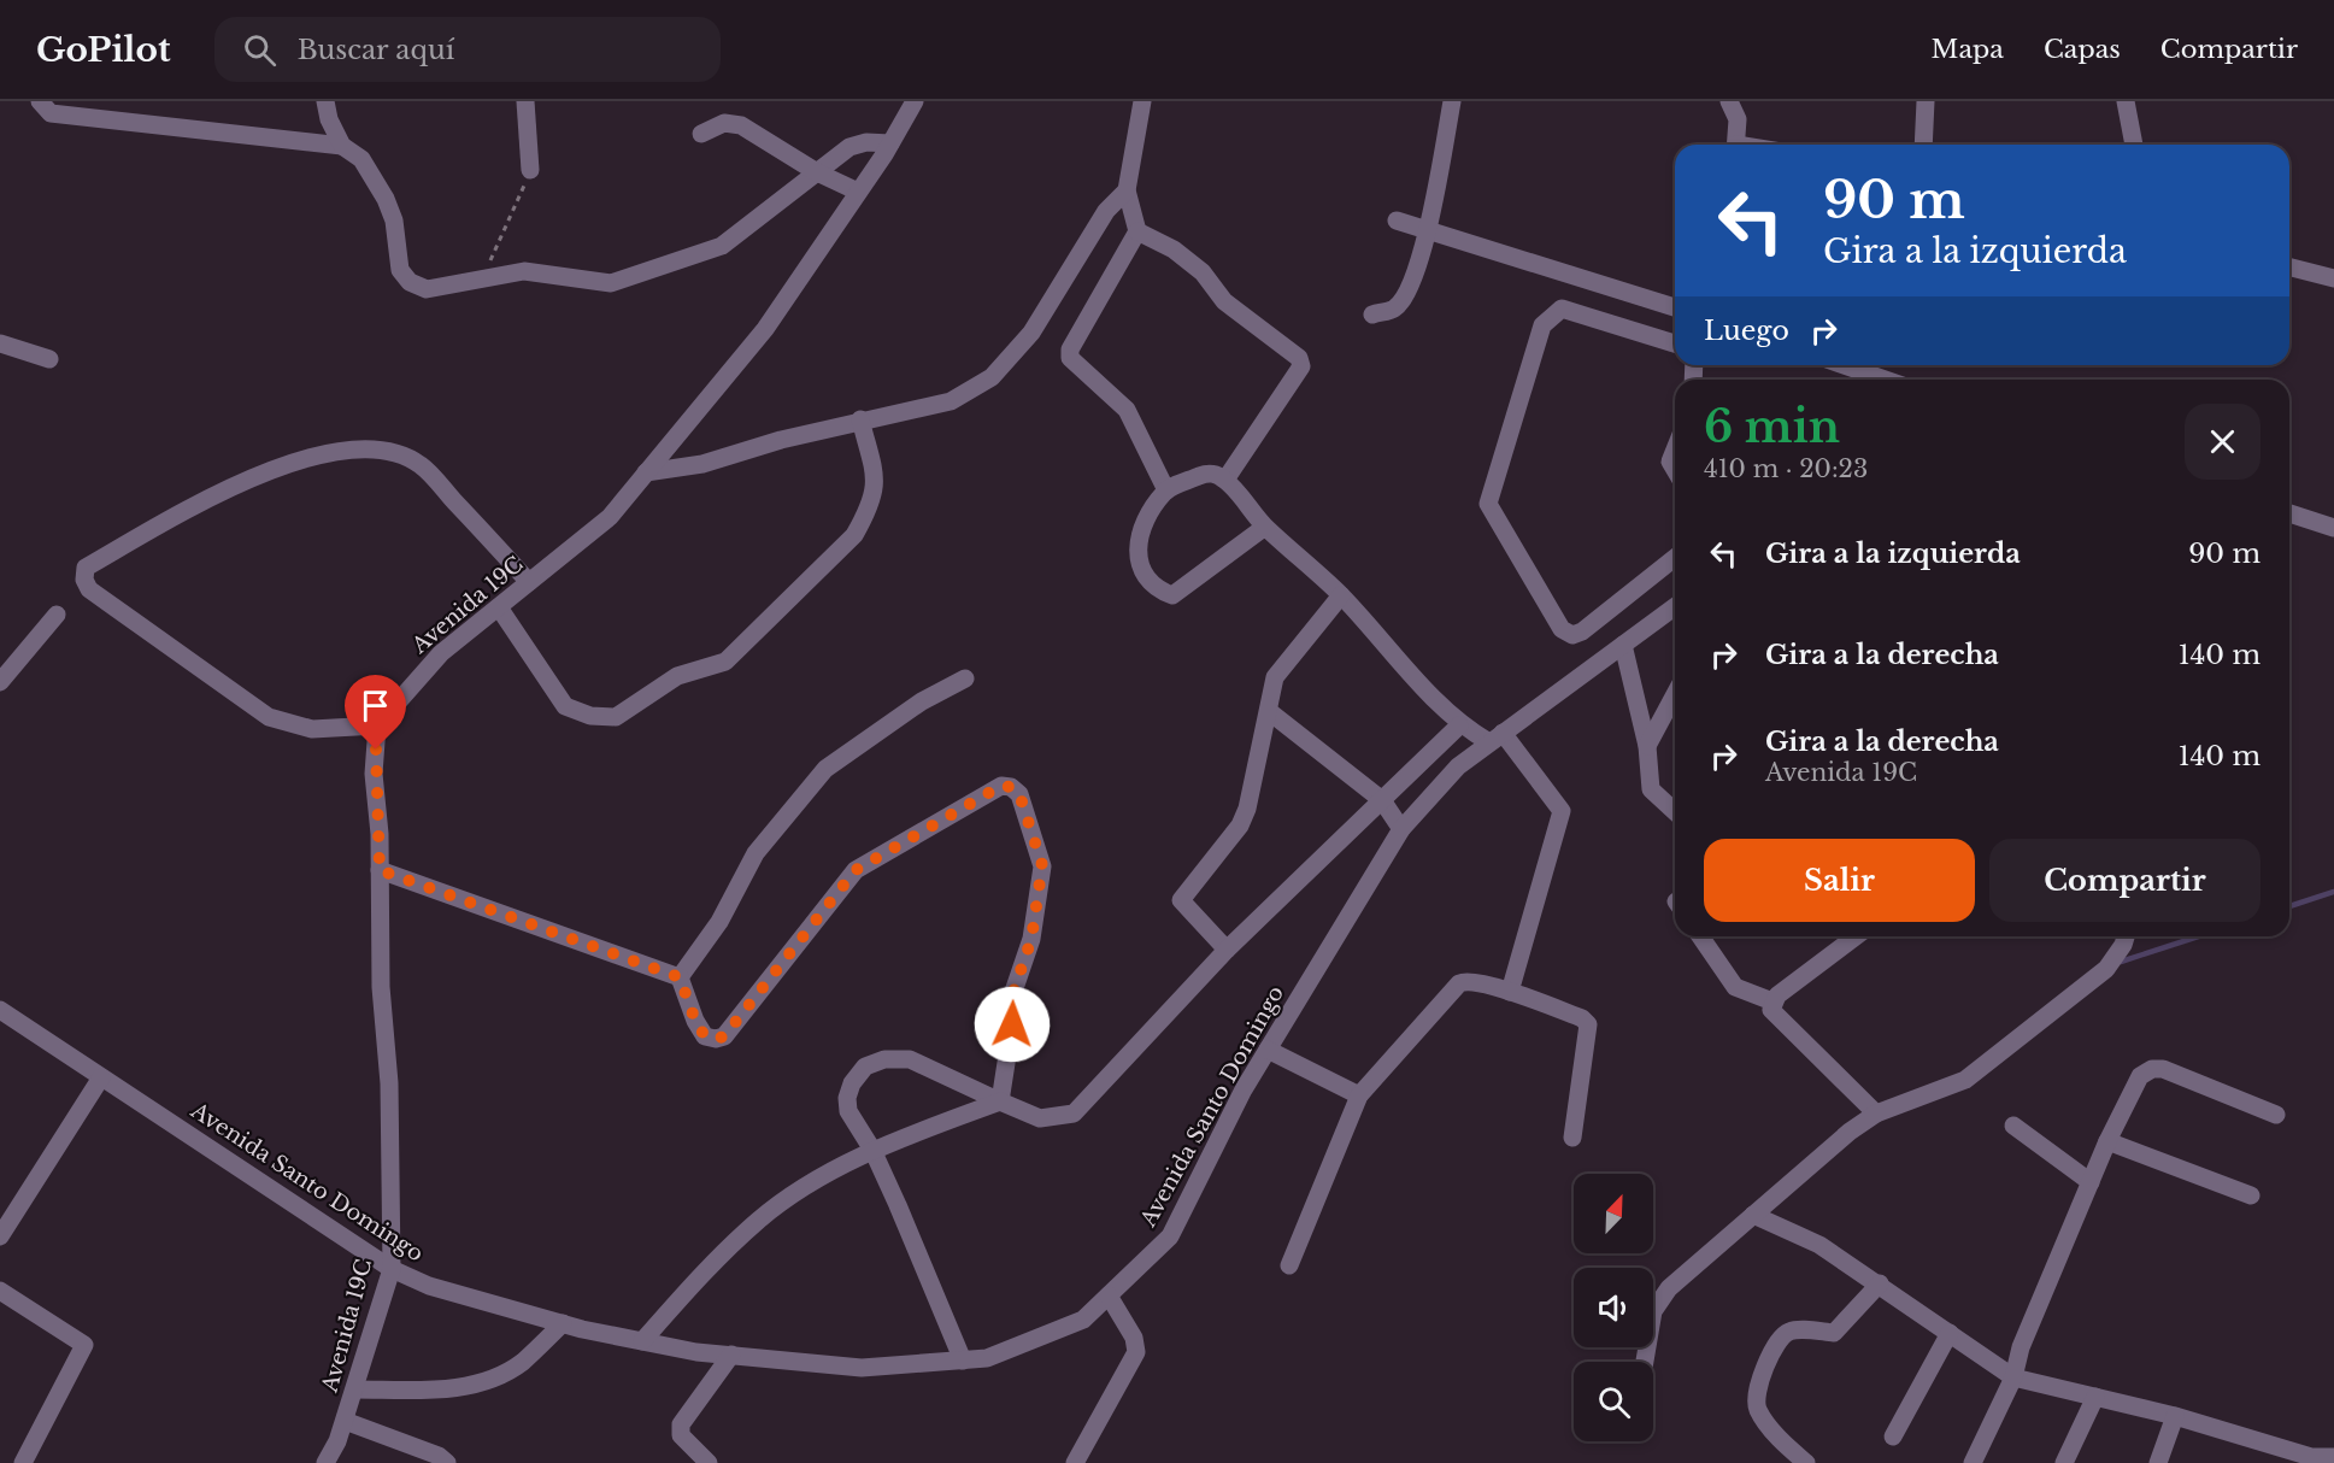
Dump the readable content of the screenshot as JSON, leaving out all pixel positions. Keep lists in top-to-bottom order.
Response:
{
  "streets": {
    "street": ["Avenida 19C", "Avenida Santo Domingo"]
  },
  "crossings": [
    ["Avenida 19C", "Avenida Santo Domingo"]
  ],
  "north": "top right",
  "page": {
    "header": "GoPilot",
    "search": "Buscar aquí",
    "nav": ["Mapa", "Capas", "Compartir"],
    "turn": ["90 m", "Gira a la izquierda"],
    "then": "Luego",
    "heading": ["6 min", "410 m · 20:23"],
    "list": [
      {
        "name": "Gira a la izquierda",
        "value": "90 m"
      },
      {
        "name": "Gira a la derecha",
        "value": "140 m"
      },
      {
        "name": "Gira a la derecha",
        "note": "Avenida 19C",
        "value": "140 m"
      }
    ],
    "buttons": ["Salir", "Compartir"]
  }
}
